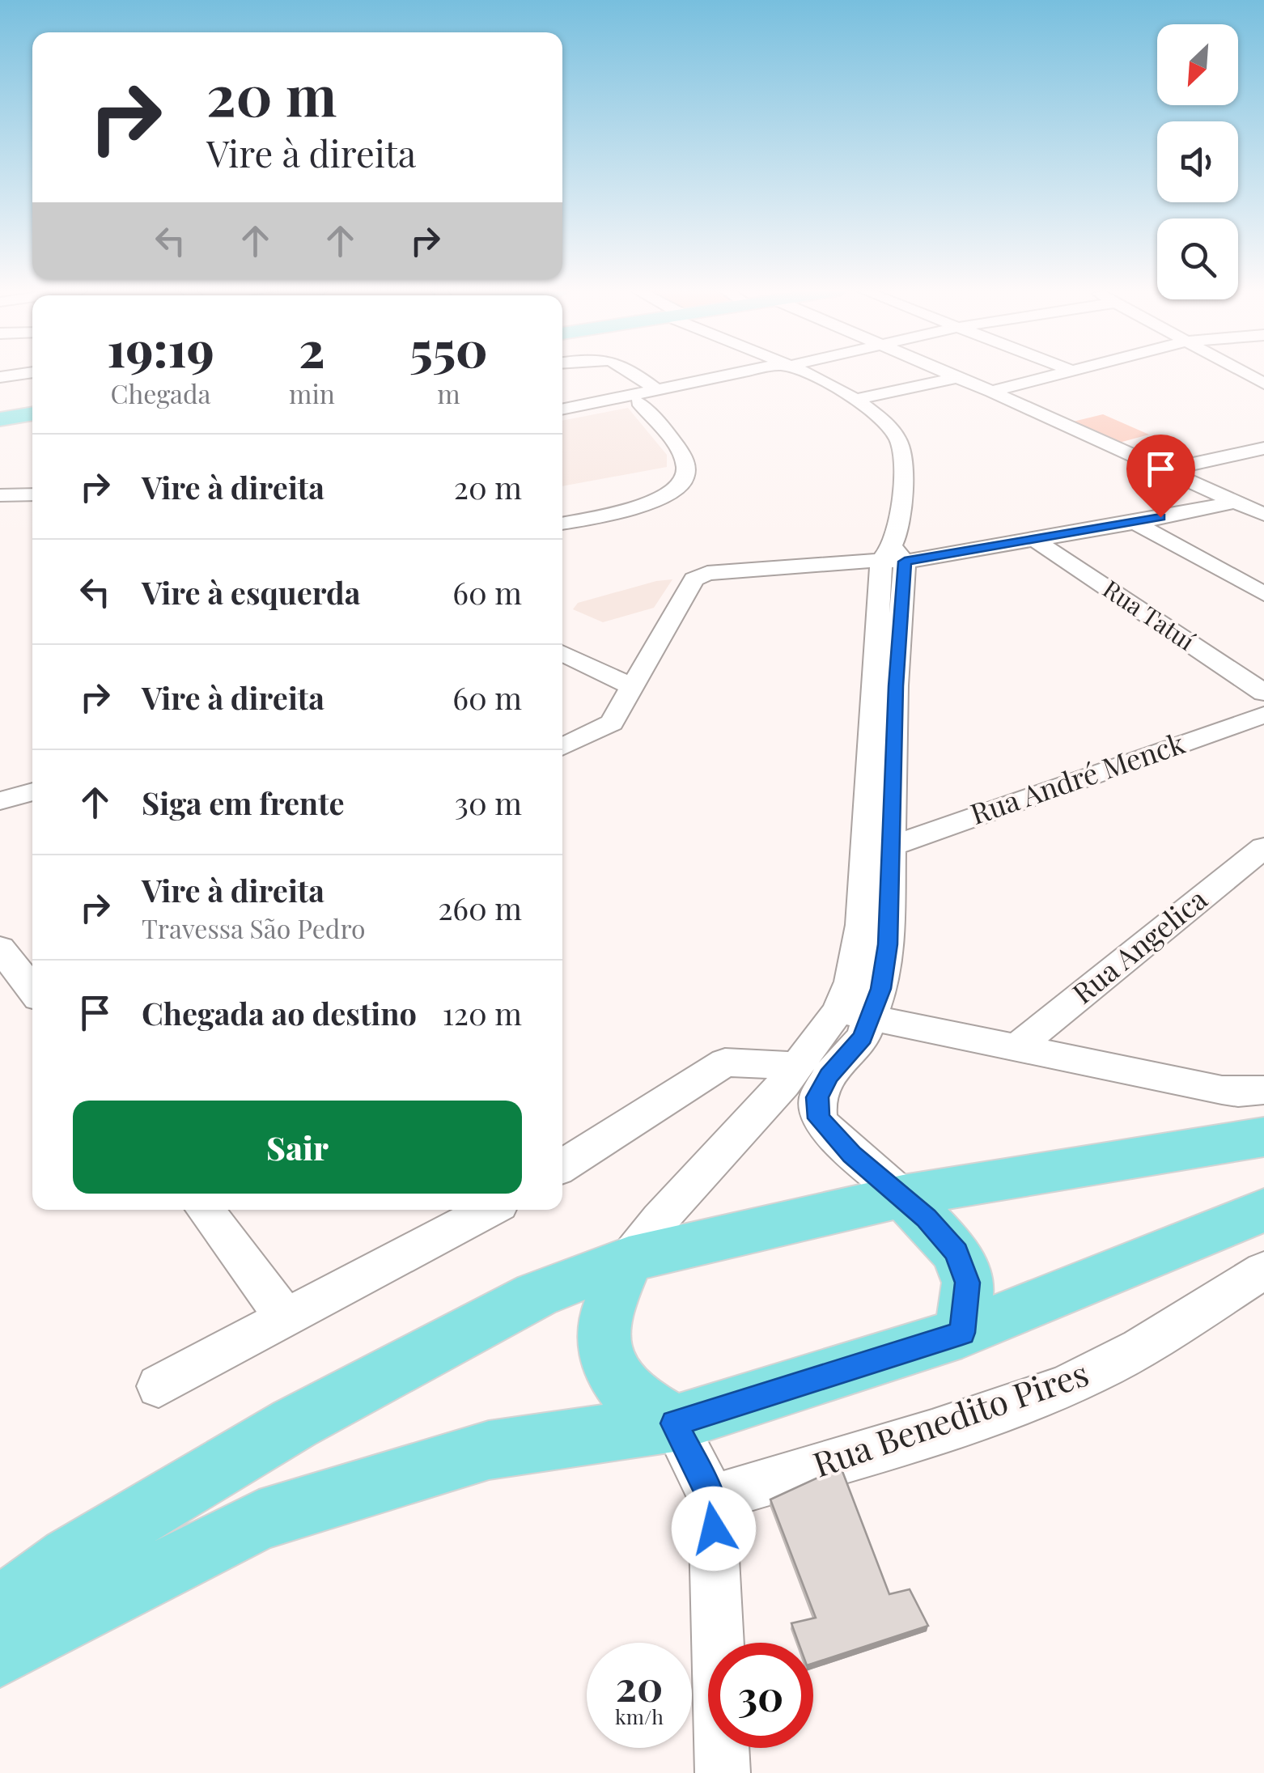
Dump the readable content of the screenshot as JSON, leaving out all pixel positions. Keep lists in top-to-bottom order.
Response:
{
  "streets": {
    "street": [
      "Rua Tatuí",
      "Rua André Menck",
      "Rua Angelica",
      "Rua Benedito Pires"
    ]
  },
  "north": "bottom left",
  "page": {
    "turn": ["20 m", "Vire à direita"],
    "eta": [
      "19:19",
      "Chegada",
      "2",
      "min",
      "550",
      "m"
    ],
    "list": [
      {
        "name": "Vire à direita",
        "value": "20 m"
      },
      {
        "name": "Vire à esquerda",
        "value": "60 m"
      },
      {
        "name": "Vire à direita",
        "value": "60 m"
      },
      {
        "name": "Siga em frente",
        "value": "30 m"
      },
      {
        "name": "Vire à direita",
        "note": "Travessa São Pedro",
        "value": "260 m"
      },
      {
        "name": "Chegada ao destino",
        "value": "120 m"
      }
    ],
    "buttons": "Sair",
    "speed": "20 km/h",
    "limit": "30"
  }
}
